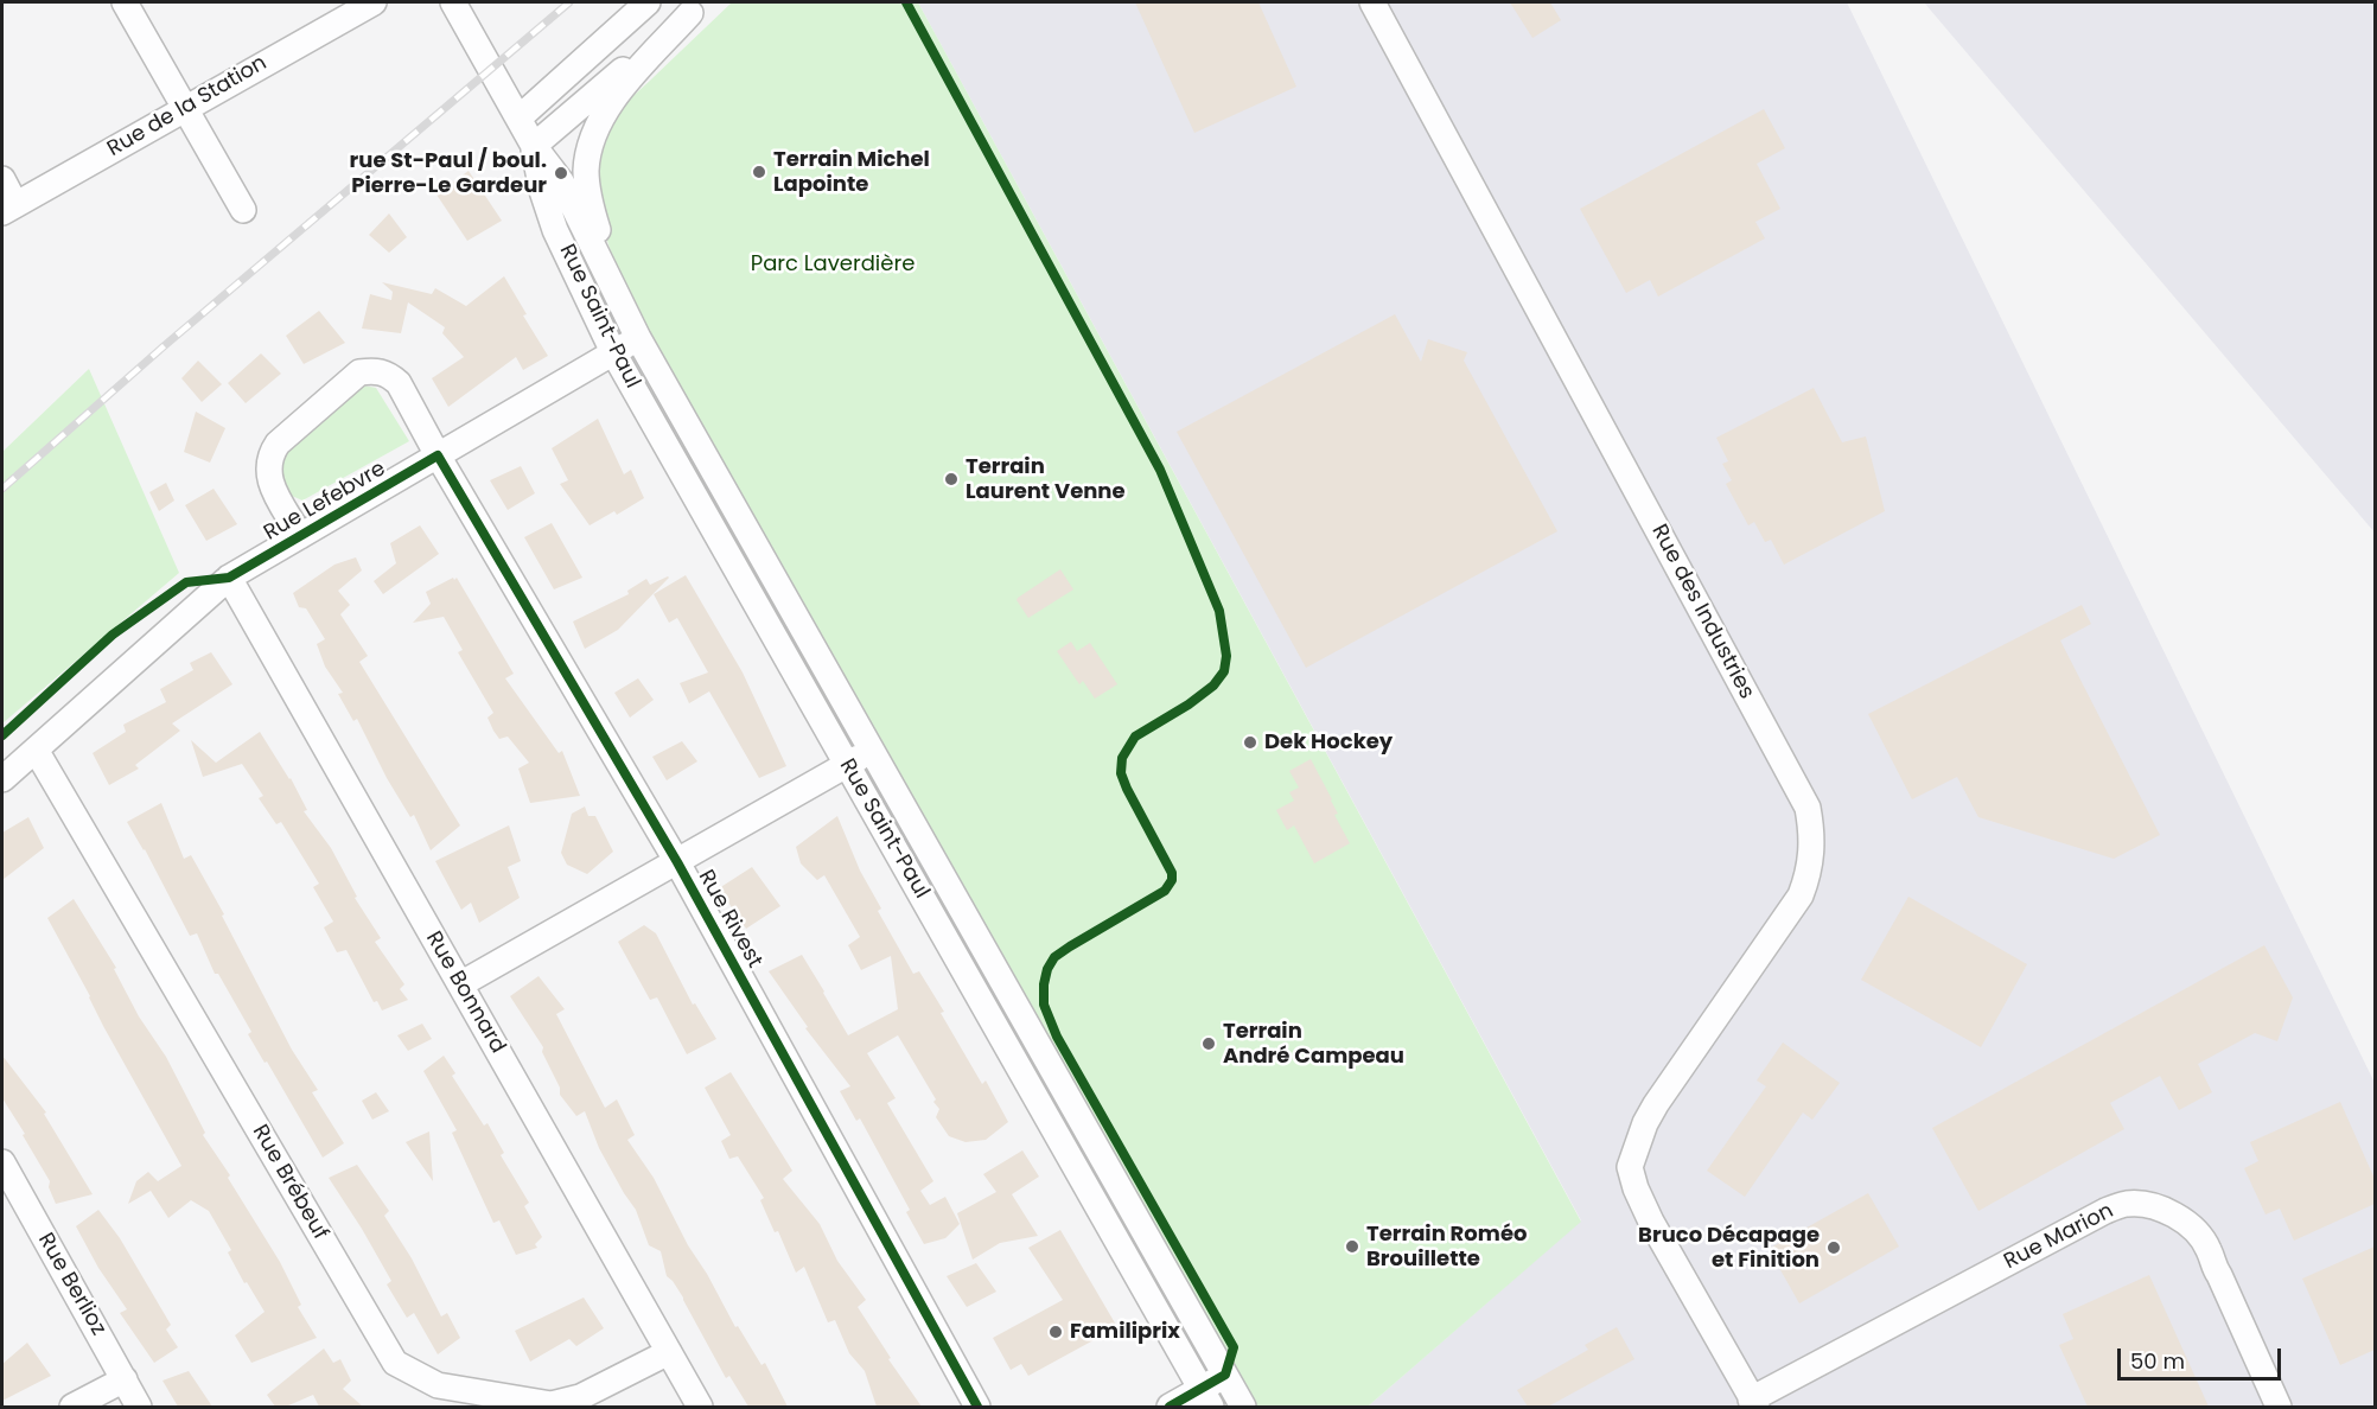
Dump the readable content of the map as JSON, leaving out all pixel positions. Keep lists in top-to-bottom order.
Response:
{
  "streets": {
    "street": [
      "Rue de la Station",
      "Rue Saint-Paul",
      "Rue Lefebvre",
      "Rue des Industries",
      "Rue Rivest",
      "Rue Bonnard",
      "Rue Brébeuf",
      "Rue Marion",
      "Rue Berlioz"
    ]
  },
  "crossings": [
    ["Rue Saint-Paul", "Rue Lefebvre"],
    ["Rue Lefebvre", "Rue Rivest"],
    ["Rue Lefebvre", "Rue Bonnard"],
    ["Rue Lefebvre", "Rue Brébeuf"],
    ["Rue des Industries", "Rue Marion"],
    ["Rue Bonnard", "Rue Brébeuf"]
  ],
  "parks": ["Parc Laverdière"],
  "places": [
    "Terrain Michel Lapointe",
    "rue St-Paul / boul. Pierre-Le Gardeur",
    "Terrain Laurent Venne",
    "Dek Hockey",
    "Terrain André Campeau",
    "Terrain Roméo Brouillette",
    "Bruco Décapage et Finition",
    "Familiprix"
  ],
  "scale_bar": "50 m"
}
